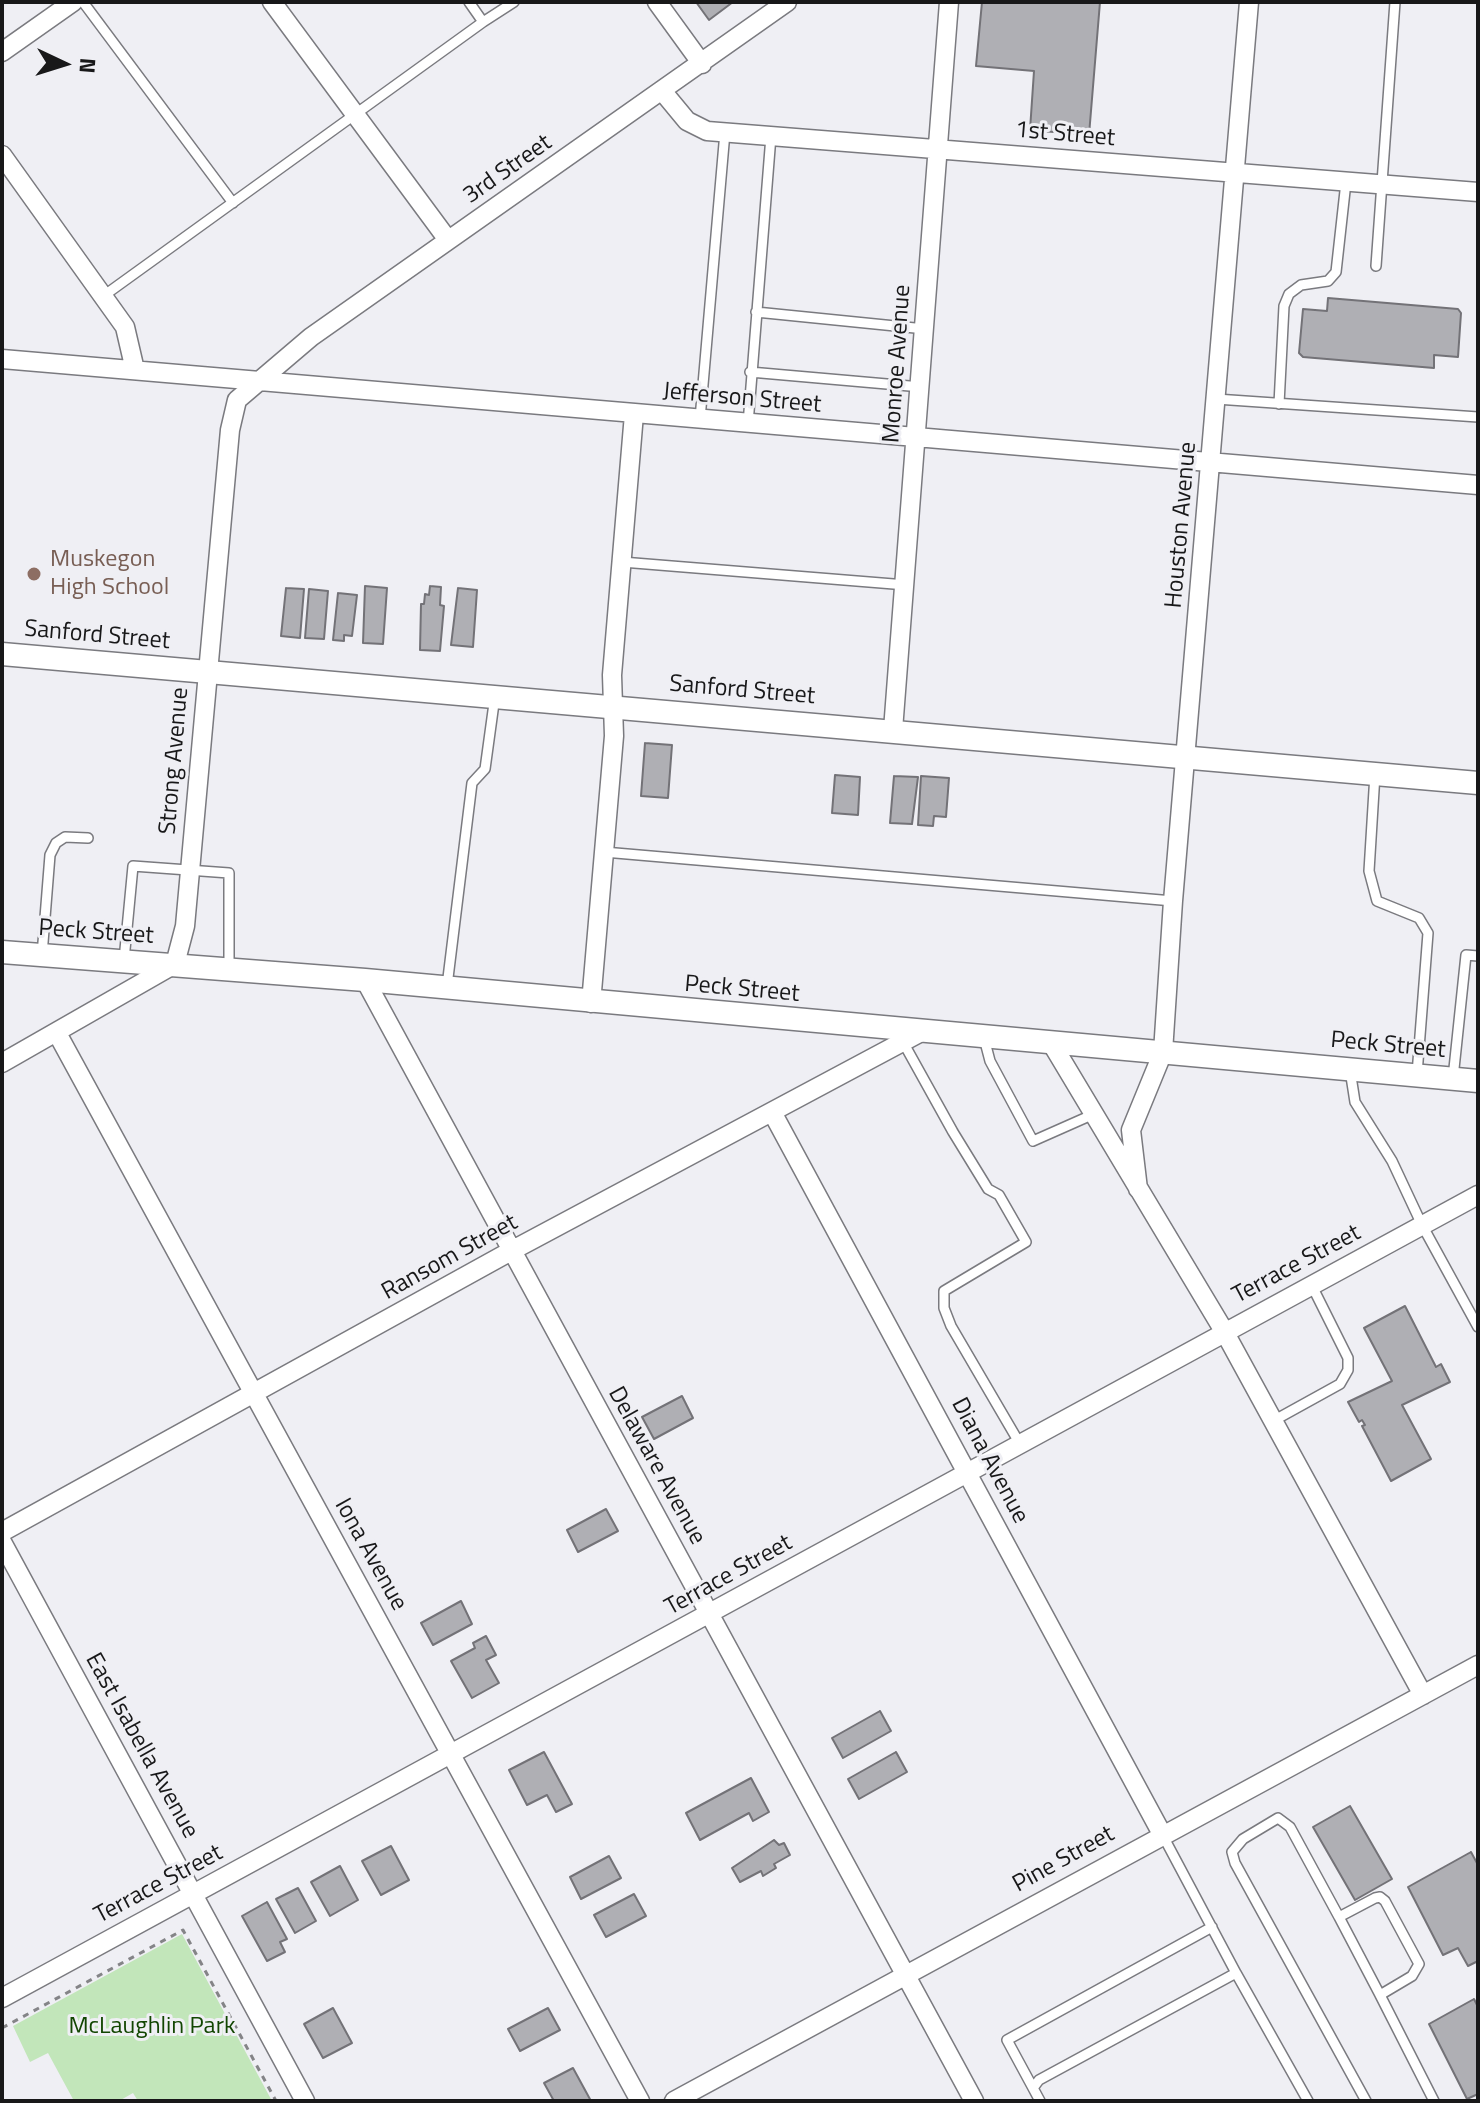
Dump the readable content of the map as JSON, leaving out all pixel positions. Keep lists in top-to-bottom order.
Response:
{
  "streets": {
    "street": [
      "1st Street",
      "3rd Street",
      "Monroe Avenue",
      "Jefferson Street",
      "Houston Avenue",
      "Sanford Street",
      "Strong Avenue",
      "Peck Street",
      "Ransom Street",
      "Terrace Street",
      "Diana Avenue",
      "Delaware Avenue",
      "Iona Avenue",
      "East Isabella Avenue",
      "Pine Street"
    ]
  },
  "crossings": [
    ["1st Street", "3rd Street"],
    ["1st Street", "Monroe Avenue"],
    ["1st Street", "Houston Avenue"],
    ["3rd Street", "Jefferson Street"],
    ["3rd Street", "Strong Avenue"],
    ["Monroe Avenue", "Jefferson Street"],
    ["Monroe Avenue", "Sanford Street"],
    ["Jefferson Street", "Houston Avenue"],
    ["Jefferson Street", "Strong Avenue"],
    ["Houston Avenue", "Sanford Street"],
    ["Houston Avenue", "Peck Street"],
    ["Sanford Street", "Strong Avenue"],
    ["Strong Avenue", "Peck Street"],
    ["Peck Street", "Ransom Street"],
    ["Peck Street", "Delaware Avenue"],
    ["Ransom Street", "Diana Avenue"],
    ["Ransom Street", "Delaware Avenue"],
    ["Ransom Street", "Iona Avenue"],
    ["Terrace Street", "Diana Avenue"],
    ["Terrace Street", "Delaware Avenue"],
    ["Terrace Street", "Iona Avenue"],
    ["Terrace Street", "East Isabella Avenue"],
    ["Diana Avenue", "Pine Street"],
    ["Delaware Avenue", "Pine Street"]
  ],
  "parks": ["McLaughlin Park"],
  "places": ["Muskegon High School"],
  "north": "right"
}
